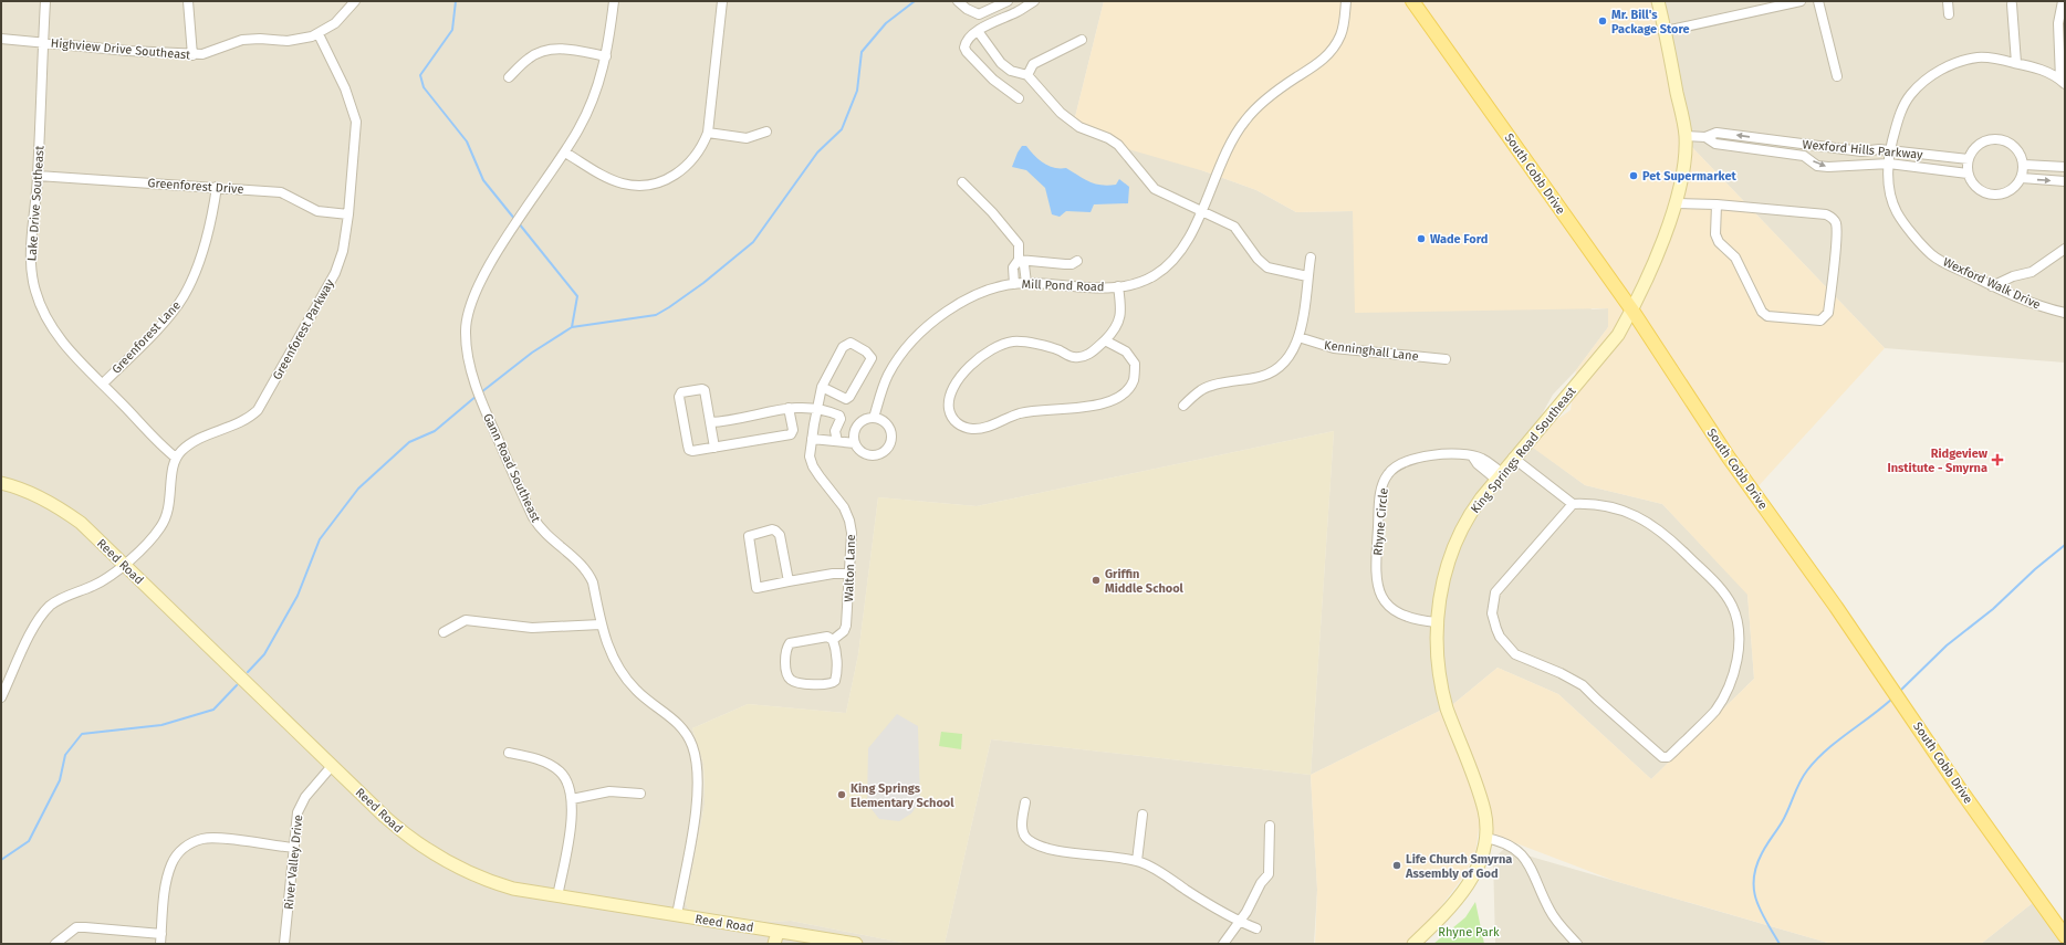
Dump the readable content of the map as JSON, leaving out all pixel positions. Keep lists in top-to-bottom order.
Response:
{
  "streets": {
    "main road": ["South Cobb Drive"],
    "street": [
      "Highview Drive Southeast",
      "Wexford Hills Parkway",
      "Greenforest Drive",
      "Lake Drive Southeast",
      "Wexford Walk Drive",
      "Mill Pond Road",
      "Greenforest Parkway",
      "Greenforest Lane",
      "Kenninghall Lane",
      "King Springs Road Southeast",
      "Gann Road Southeast",
      "Rhyne Circle",
      "Reed Road",
      "Walton Lane",
      "River Valley Drive"
    ]
  },
  "crossings": [
    ["Highview Drive Southeast", "Lake Drive Southeast"],
    ["Highview Drive Southeast", "Greenforest Parkway"],
    ["Wexford Hills Parkway", "Wexford Walk Drive"],
    ["Wexford Hills Parkway", "King Springs Road Southeast"],
    ["South Cobb Drive", "King Springs Road Southeast"],
    ["Greenforest Drive", "Lake Drive Southeast"],
    ["Greenforest Drive", "Greenforest Parkway"],
    ["Greenforest Drive", "Greenforest Lane"],
    ["Lake Drive Southeast", "Greenforest Parkway"],
    ["Lake Drive Southeast", "Greenforest Lane"],
    ["King Springs Road Southeast", "Rhyne Circle"],
    ["Gann Road Southeast", "Reed Road"],
    ["Reed Road", "River Valley Drive"]
  ],
  "parks": ["Rhyne Park"],
  "places": {
    "other": [
      "Mr. Bill's Package Store",
      "Pet Supermarket",
      "Wade Ford",
      "Griffin Middle School",
      "King Springs Elementary School",
      "Life Church Smyrna Assembly of God"
    ],
    "health": ["Ridgeview Institute - Smyrna"]
  }
}
